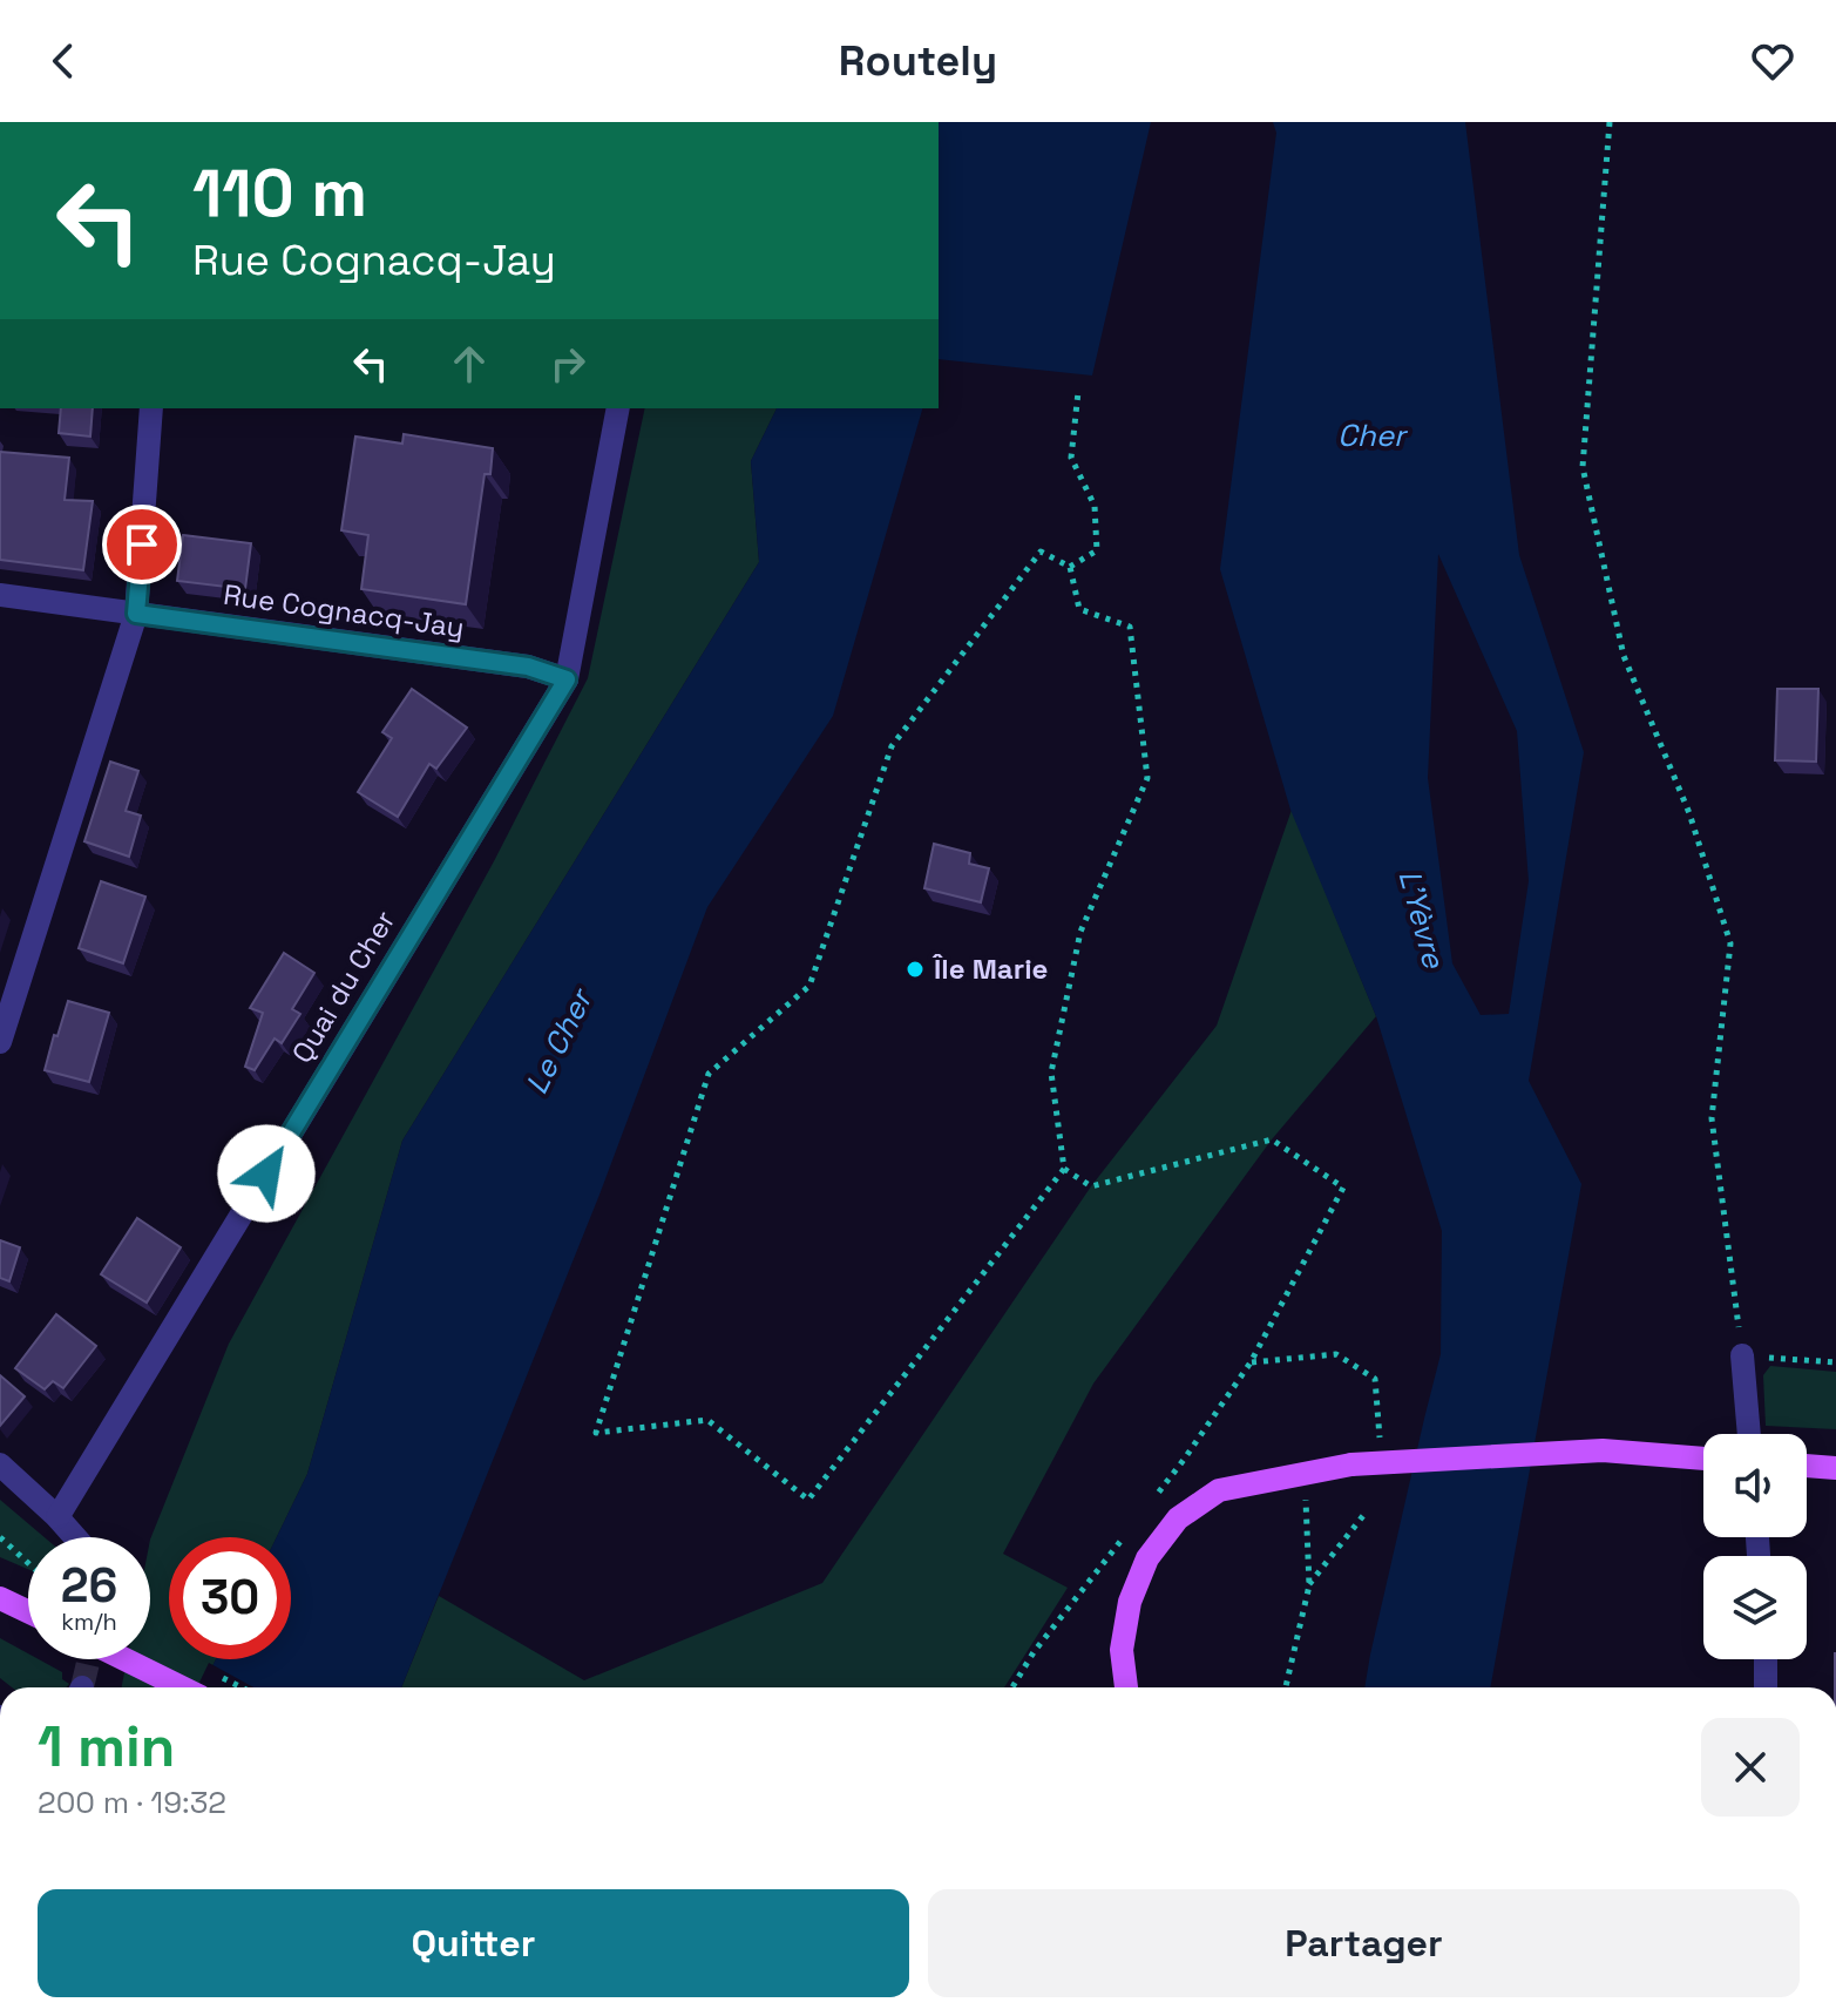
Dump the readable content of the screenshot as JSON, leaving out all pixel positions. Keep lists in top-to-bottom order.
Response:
{
  "streets": {
    "street": ["Rue Cognacq-Jay", "Quai du Cher"]
  },
  "crossings": [
    ["Rue Cognacq-Jay", "Quai du Cher"]
  ],
  "water": ["Cher", "L'Yèvre", "Le Cher"],
  "places": ["Île Marie"],
  "page": {
    "header": "Routely",
    "turn": ["110 m", "Rue Cognacq-Jay"],
    "speed": "26 km/h",
    "limit": "30",
    "heading": ["1 min", "200 m · 19:32"],
    "buttons": ["Quitter", "Partager"]
  }
}
